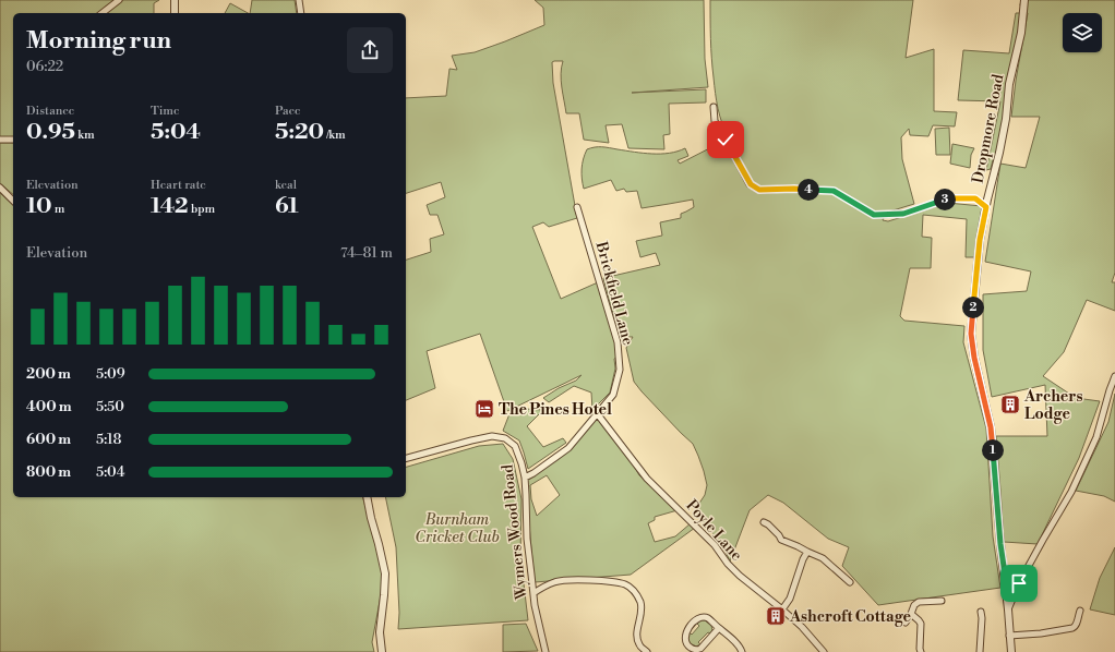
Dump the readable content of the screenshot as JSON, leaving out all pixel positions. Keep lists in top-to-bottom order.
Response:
{
  "streets": {
    "street": [
      "Dropmore Road",
      "Brickfield Lane",
      "Poyle Lane",
      "Wymers Wood Road"
    ]
  },
  "crossings": [
    ["Brickfield Lane", "Poyle Lane"],
    ["Brickfield Lane", "Wymers Wood Road"]
  ],
  "parks": ["Burnham Cricket Club"],
  "places": {
    "building": ["Archers Lodge", "Ashcroft Cottage"],
    "hotel": ["The Pines Hotel"]
  },
  "page": {
    "heading": ["Morning run", "06:22"],
    "stats": [
      ["Distance", "0.95 km"],
      ["Time", "5:04"],
      ["Pace", "5:20 /km"],
      ["Elevation", "10 m"],
      ["Heart rate", "142 bpm"],
      ["kcal", "61"]
    ],
    "pins": [
      "4",
      "3",
      "2",
      "1"
    ],
    "chart": ["Elevation", "74–81 m"],
    "list": [
      {
        "name": "200 m",
        "note": "5:09"
      },
      {
        "name": "400 m",
        "note": "5:50"
      },
      {
        "name": "600 m",
        "note": "5:18"
      },
      {
        "name": "800 m",
        "note": "5:04"
      }
    ]
  }
}
